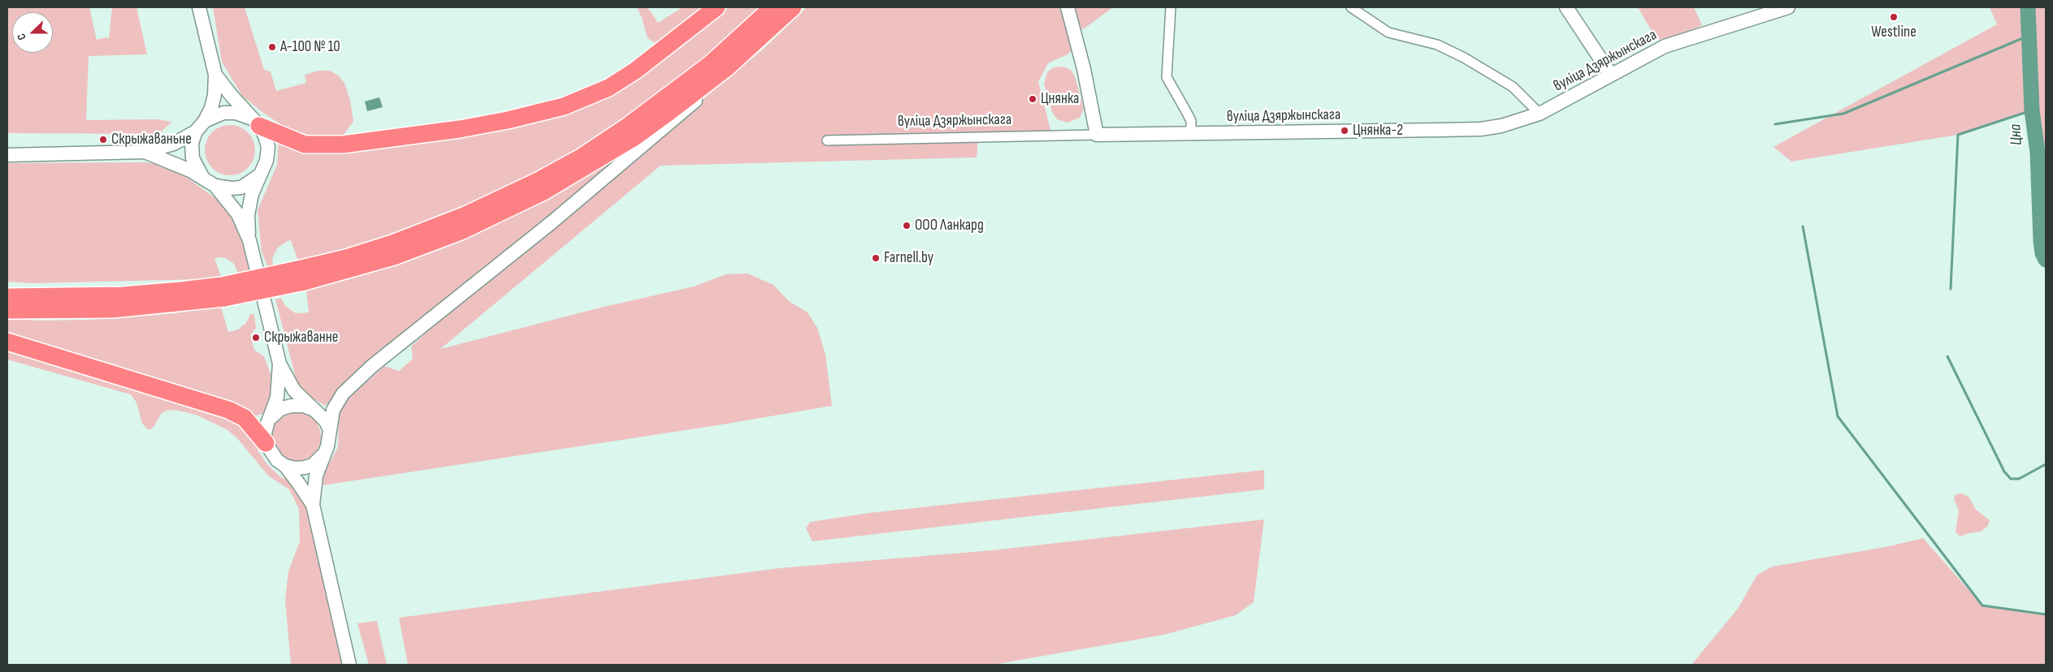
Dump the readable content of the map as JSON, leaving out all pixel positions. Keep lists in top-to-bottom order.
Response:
{
  "streets": {
    "main road": ["вуліца Дзяржынскага"]
  },
  "water": ["Цна"],
  "places": [
    "Westline",
    "А-100 № 10",
    "Цнянка",
    "Цнянка-2",
    "Скрыжаваньне",
    "ООО Ланкард",
    "Farnell.by",
    "Скрыжаванне"
  ],
  "north": "left"
}
